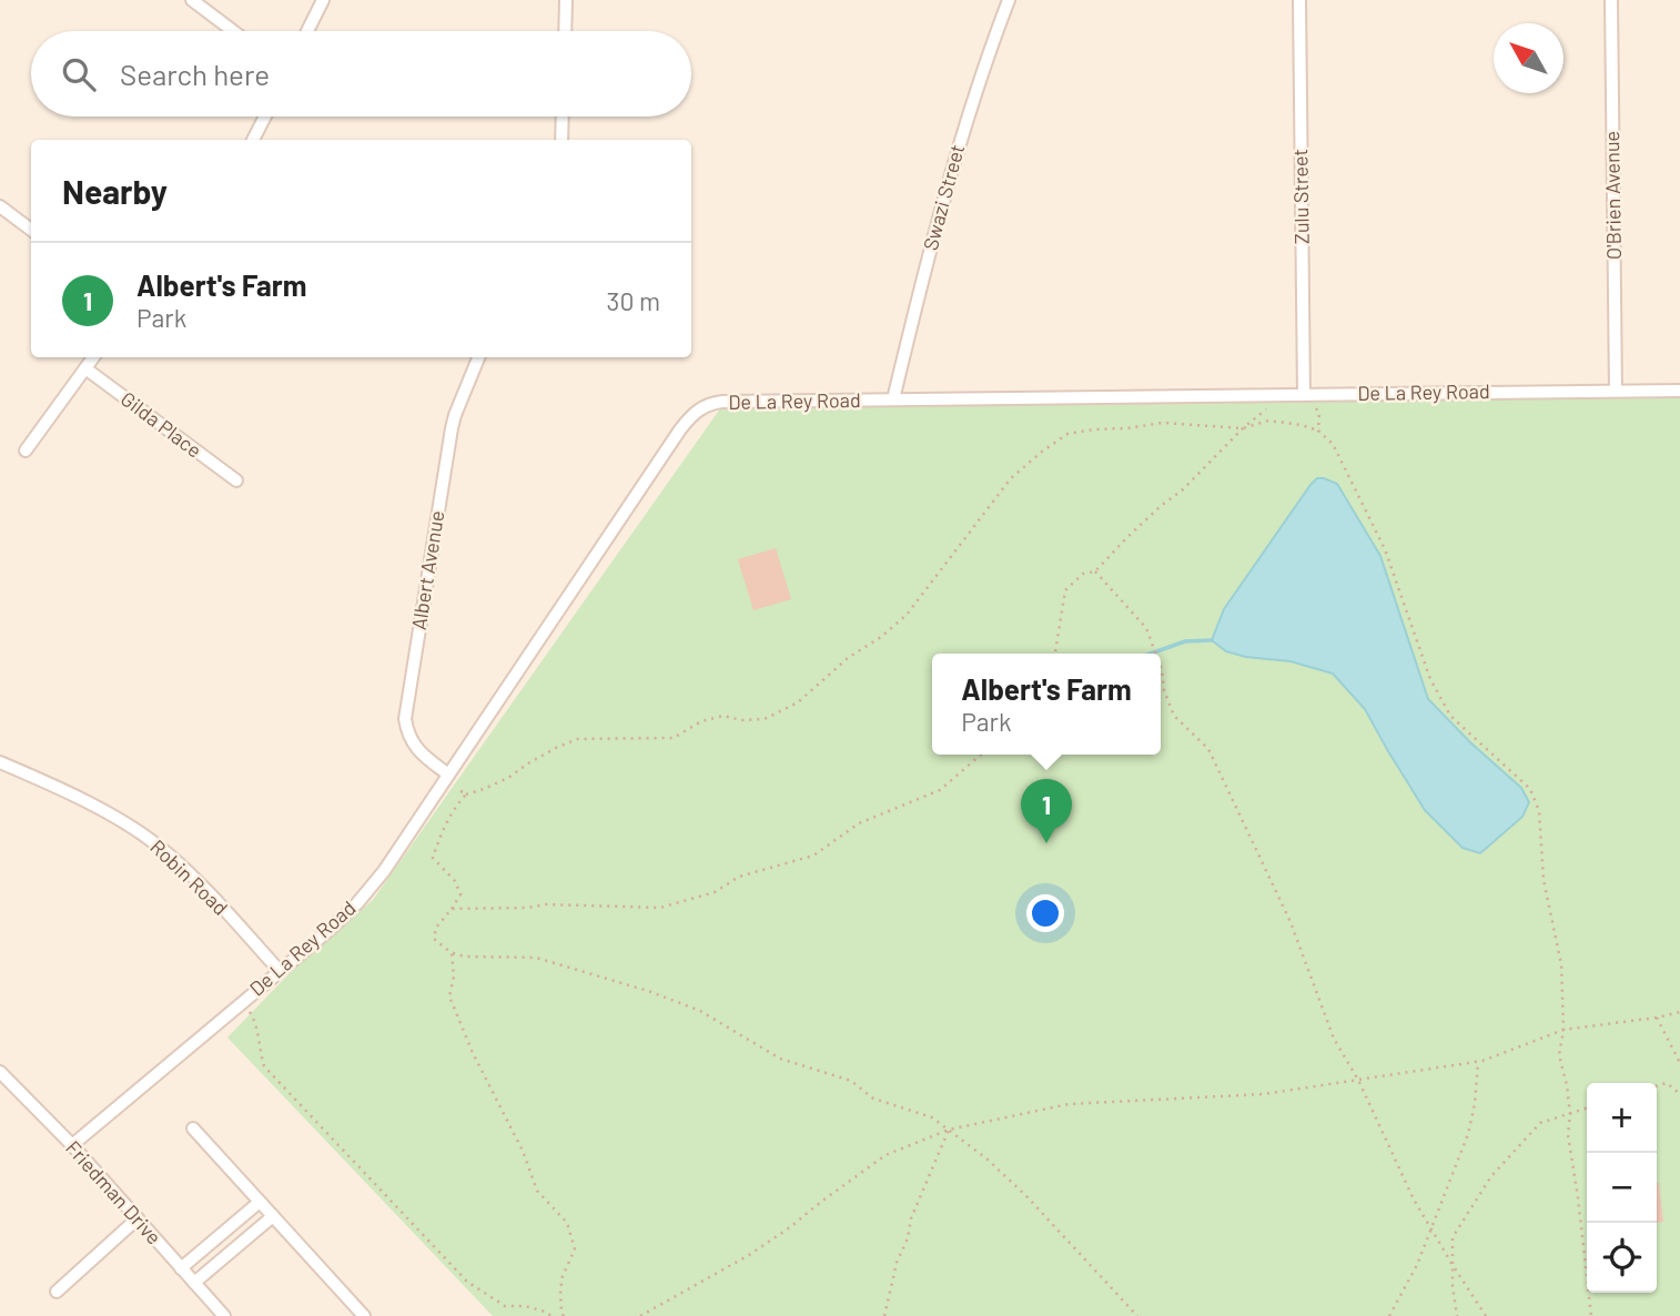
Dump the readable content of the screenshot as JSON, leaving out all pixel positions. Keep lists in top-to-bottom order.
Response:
{
  "streets": {
    "street": [
      "O'Brien Avenue",
      "Zulu Street",
      "Swazi Street",
      "De La Rey Road",
      "Gilda Place",
      "Albert Avenue",
      "Robin Road",
      "Friedman Drive"
    ]
  },
  "crossings": [
    ["O'Brien Avenue", "De La Rey Road"],
    ["Zulu Street", "De La Rey Road"],
    ["Swazi Street", "De La Rey Road"],
    ["De La Rey Road", "Albert Avenue"],
    ["De La Rey Road", "Robin Road"],
    ["De La Rey Road", "Friedman Drive"]
  ],
  "north": "top left",
  "page": {
    "search": "Search here",
    "heading": "Nearby",
    "list": [
      {
        "mark": "1",
        "name": "Albert's Farm",
        "note": "Park",
        "value": "30 m"
      }
    ],
    "popup": ["Albert's Farm", "Park"],
    "pins": "1",
    "map_buttons": ["+", "−"]
  }
}
